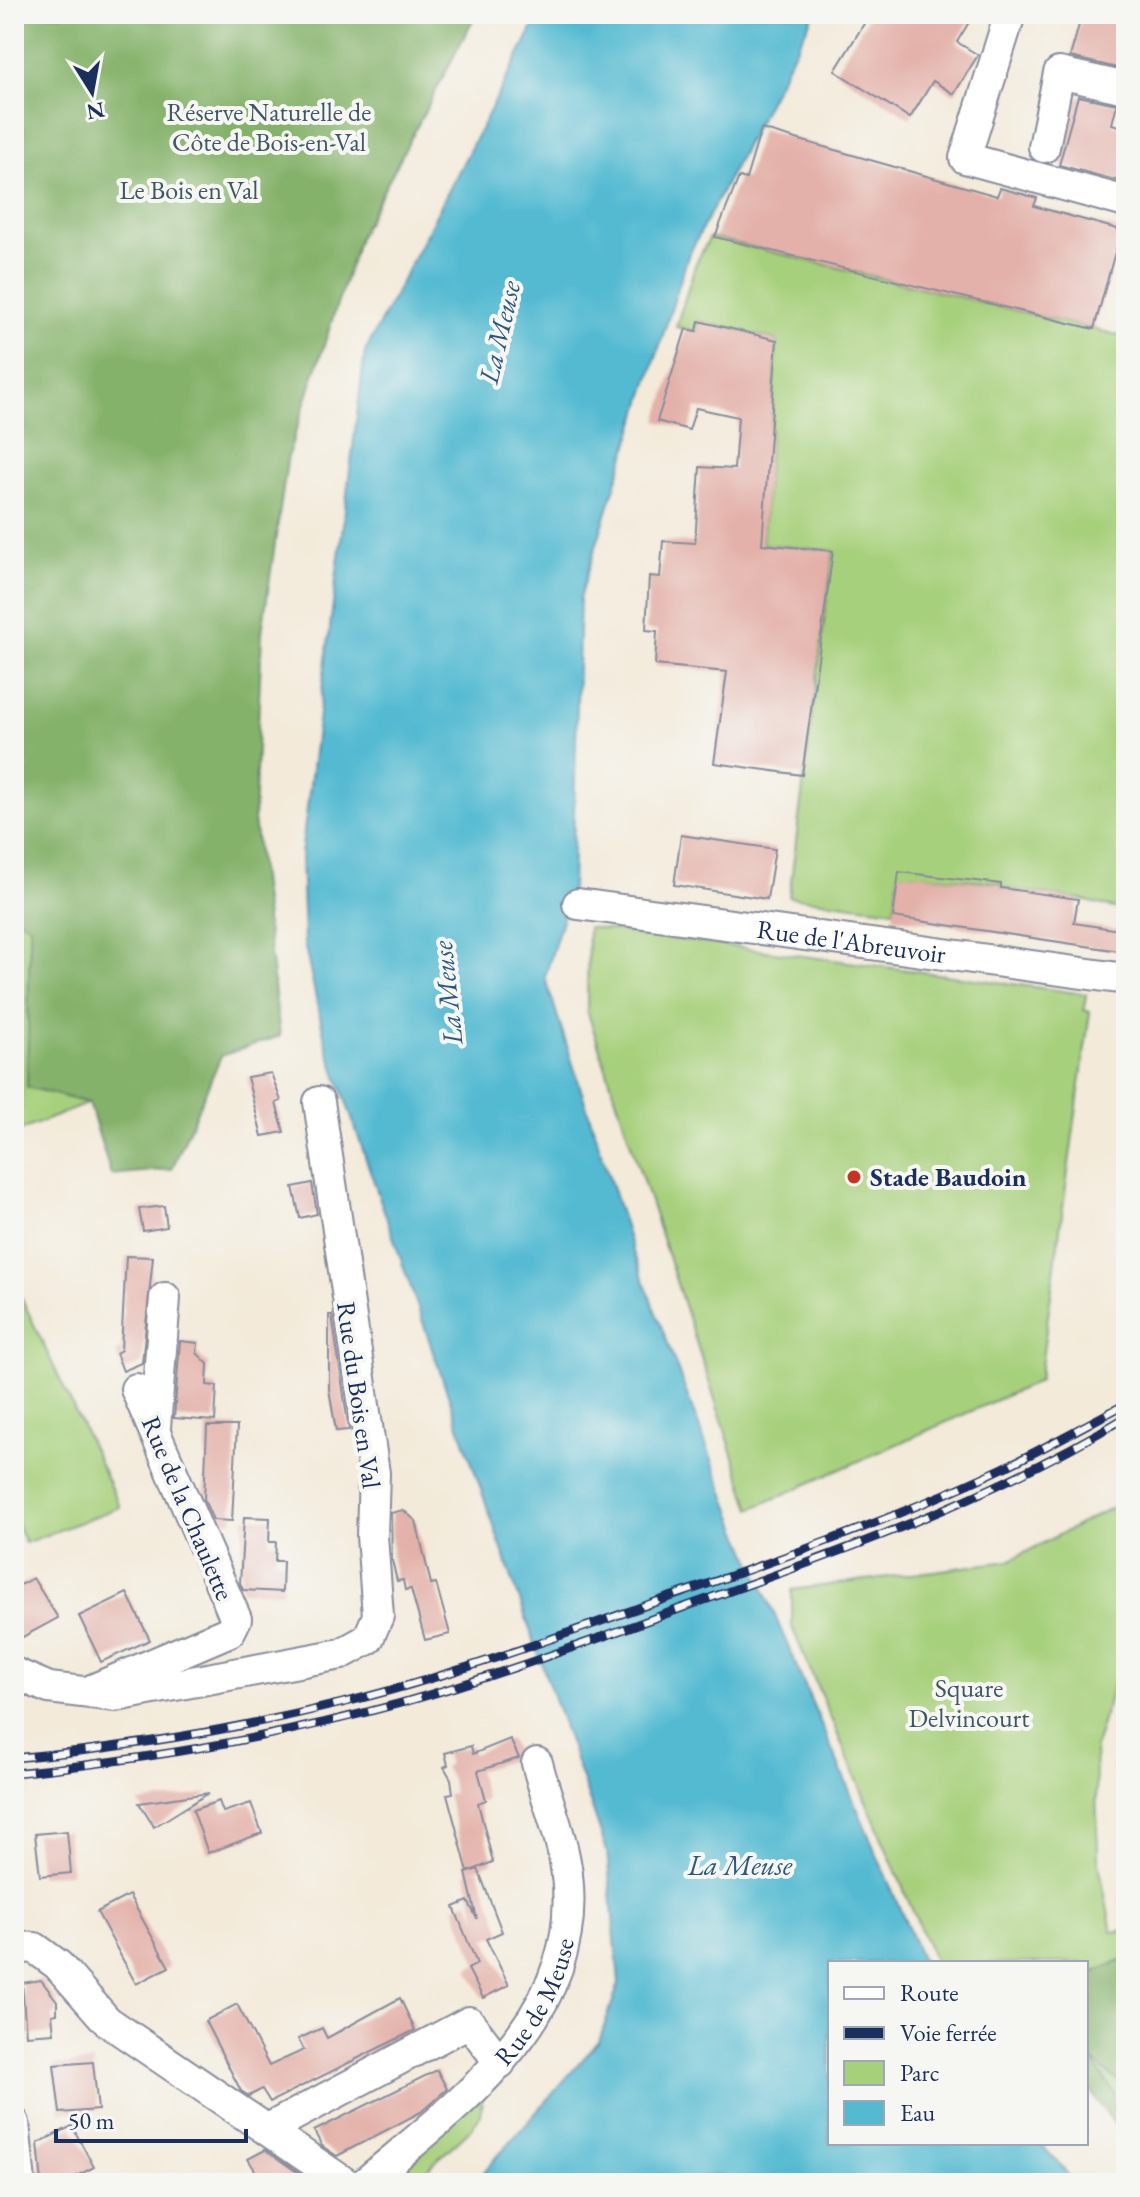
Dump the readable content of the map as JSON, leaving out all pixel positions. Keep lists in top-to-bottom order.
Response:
{
  "streets": {
    "street": [
      "Rue de l'Abreuvoir",
      "Rue du Bois en Val",
      "Rue de la Chaulette",
      "Rue de Meuse"
    ]
  },
  "crossings": [
    ["Rue du Bois en Val", "Rue de la Chaulette"]
  ],
  "water": ["La Meuse"],
  "parks": ["Réserve Naturelle de Côte de Bois-en-Val", "Le Bois en Val", "Square Delvincourt"],
  "places": ["Stade Baudoin"],
  "legend": [
    "Route",
    "Voie ferrée",
    "Parc",
    "Eau"
  ],
  "scale_bar": "50 m",
  "north": "bottom"
}
